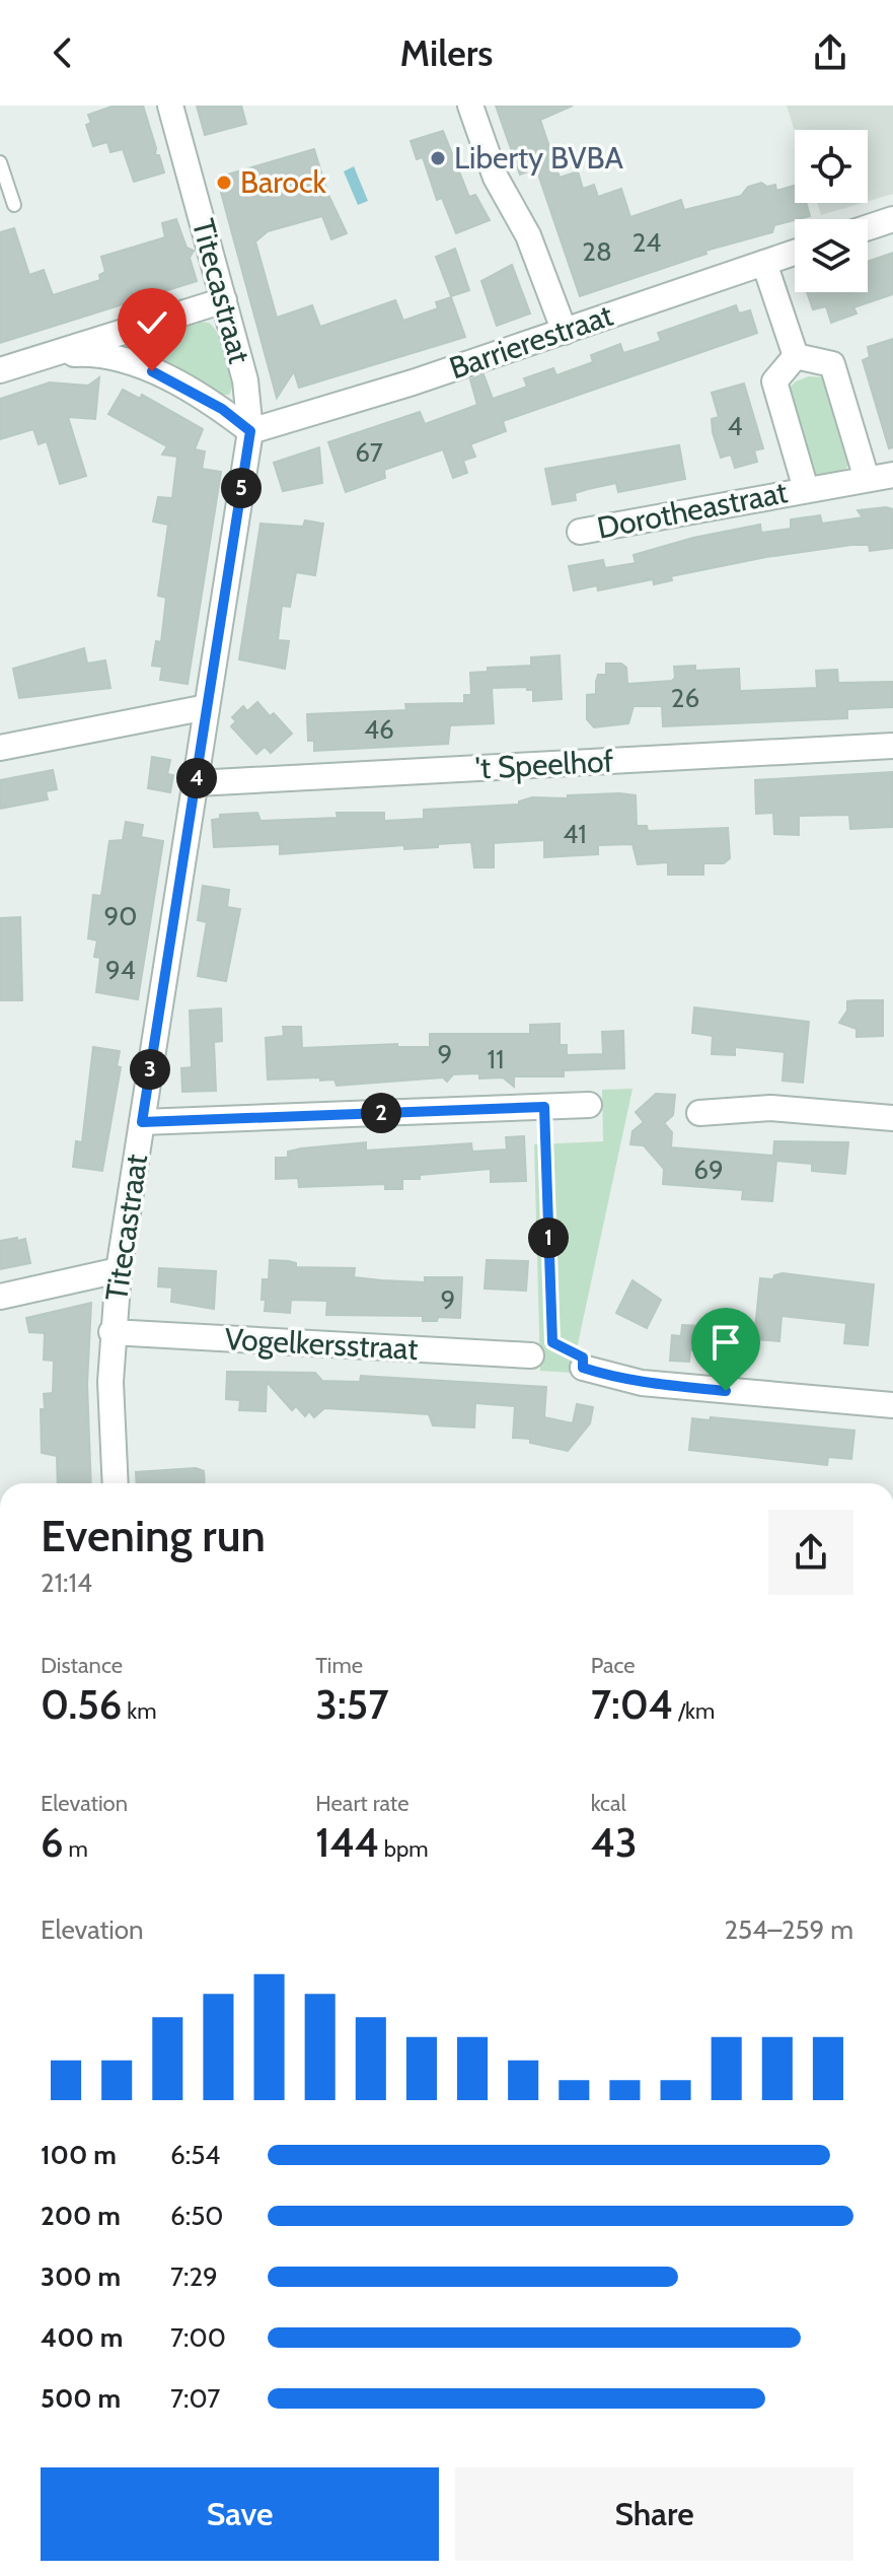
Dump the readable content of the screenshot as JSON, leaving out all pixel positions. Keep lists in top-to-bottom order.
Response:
{
  "streets": {
    "street": [
      "Titecastraat",
      "Barrierestraat",
      "Dorotheastraat",
      "'t Speelhof",
      "Vogelkersstraat"
    ]
  },
  "crossings": [
    ["Titecastraat", "Barrierestraat"],
    ["Titecastraat", "'t Speelhof"],
    ["Titecastraat", "Vogelkersstraat"]
  ],
  "places": ["Liberty BVBA", "Barock"],
  "house_numbers": [
    "24",
    "28",
    "4",
    "67",
    "26",
    "46",
    "41",
    "90",
    "94",
    "9",
    "11",
    "69",
    "9"
  ],
  "page": {
    "header": "Milers",
    "pins": [
      "5",
      "4",
      "3",
      "2",
      "1"
    ],
    "heading": ["Evening run", "21:14"],
    "stats": [
      ["Distance", "0.56 km"],
      ["Time", "3:57"],
      ["Pace", "7:04 /km"],
      ["Elevation", "6 m"],
      ["Heart rate", "144 bpm"],
      ["kcal", "43"]
    ],
    "chart": ["Elevation", "254–259 m"],
    "list": [
      {
        "name": "100 m",
        "note": "6:54"
      },
      {
        "name": "200 m",
        "note": "6:50"
      },
      {
        "name": "300 m",
        "note": "7:29"
      },
      {
        "name": "400 m",
        "note": "7:00"
      },
      {
        "name": "500 m",
        "note": "7:07"
      }
    ],
    "buttons": ["Save", "Share"]
  }
}
